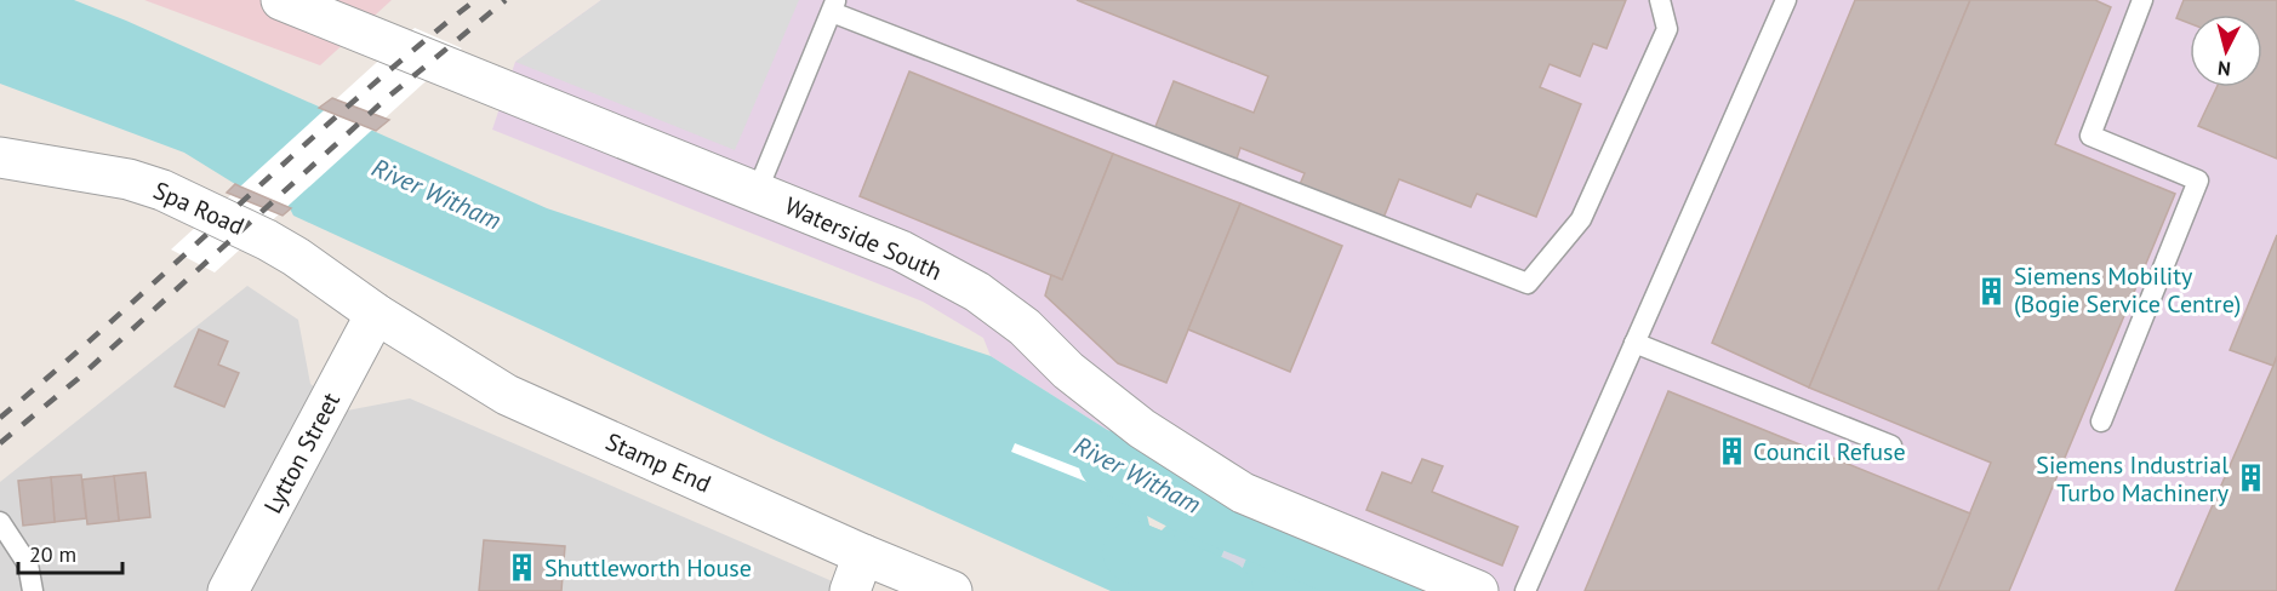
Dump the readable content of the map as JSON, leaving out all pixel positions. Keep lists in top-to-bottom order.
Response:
{
  "streets": {
    "street": [
      "Spa Road",
      "Waterside South",
      "Lytton Street",
      "Stamp End"
    ]
  },
  "crossings": [
    ["Spa Road", "Lytton Street"],
    ["Spa Road", "Stamp End"],
    ["Lytton Street", "Stamp End"]
  ],
  "water": ["River Witham"],
  "places": {
    "building": [
      "Siemens Mobility (Bogie Service Centre)",
      "Council Refuse",
      "Siemens Industrial Turbo Machinery",
      "Shuttleworth House"
    ]
  },
  "scale_bar": "20 m",
  "north": "bottom"
}
